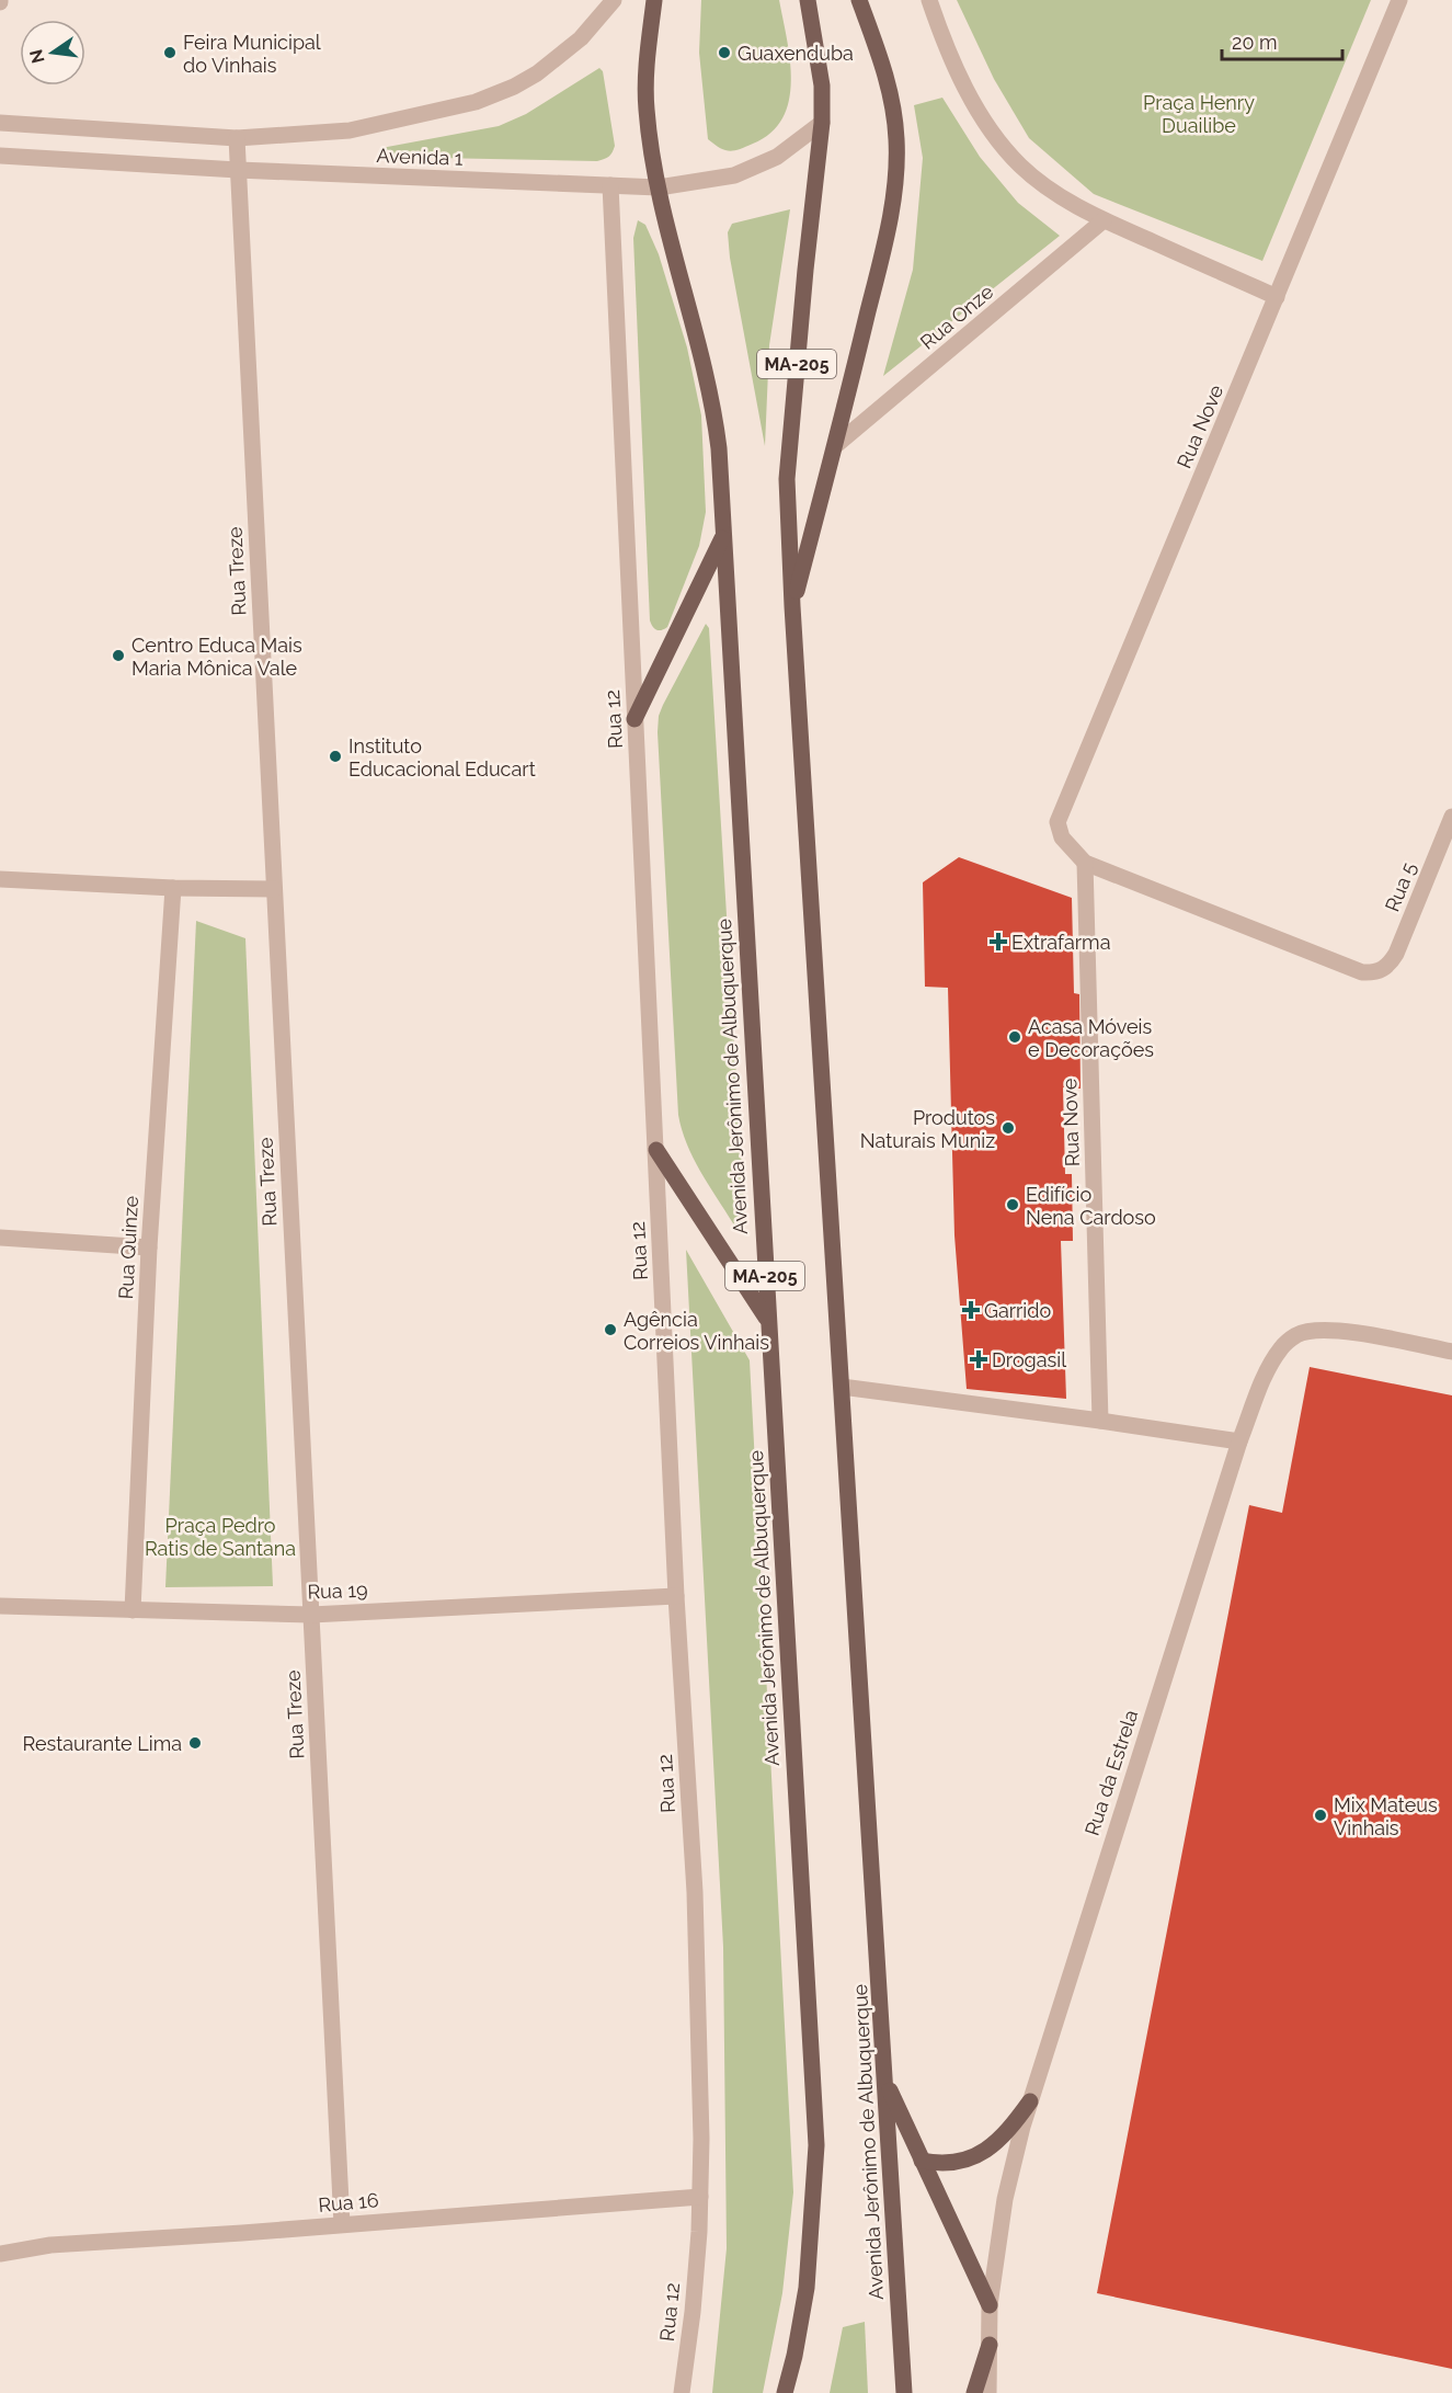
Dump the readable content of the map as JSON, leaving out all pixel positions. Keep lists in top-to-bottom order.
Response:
{
  "streets": {
    "main road": ["MA-205", "Avenida Jerônimo de Albuquerque"],
    "street": [
      "Avenida 1",
      "Rua Onze",
      "Rua Nove",
      "Rua Treze",
      "Rua 12",
      "Rua 5",
      "Rua Quinze",
      "Rua 19",
      "Rua da Estrela",
      "Rua 16"
    ]
  },
  "crossings": [
    ["Avenida 1", "Rua Treze"],
    ["Avenida 1", "Rua 12"],
    ["Avenida 1", "Avenida Jerônimo de Albuquerque"],
    ["Rua Nove", "Rua 5"],
    ["Rua Treze", "Rua 19"],
    ["Rua Treze", "Rua 16"],
    ["Rua 12", "Rua 19"],
    ["Rua 12", "Rua 16"],
    ["Rua Quinze", "Rua 19"]
  ],
  "parks": ["Praça Henry Duailibe", "Praça Pedro Ratis de Santana"],
  "places": {
    "other": [
      "Feira Municipal do Vinhais",
      "Guaxenduba",
      "Centro Educa Mais Maria Mônica Vale",
      "Instituto Educacional Educart",
      "Acasa Móveis e Decorações",
      "Produtos Naturais Muniz",
      "Edifício Nena Cardoso",
      "Agência Correios Vinhais",
      "Restaurante Lima",
      "Mix Mateus Vinhais"
    ],
    "health": ["Extrafarma", "Garrido", "Drogasil"]
  },
  "scale_bar": "20 m",
  "north": "left"
}
